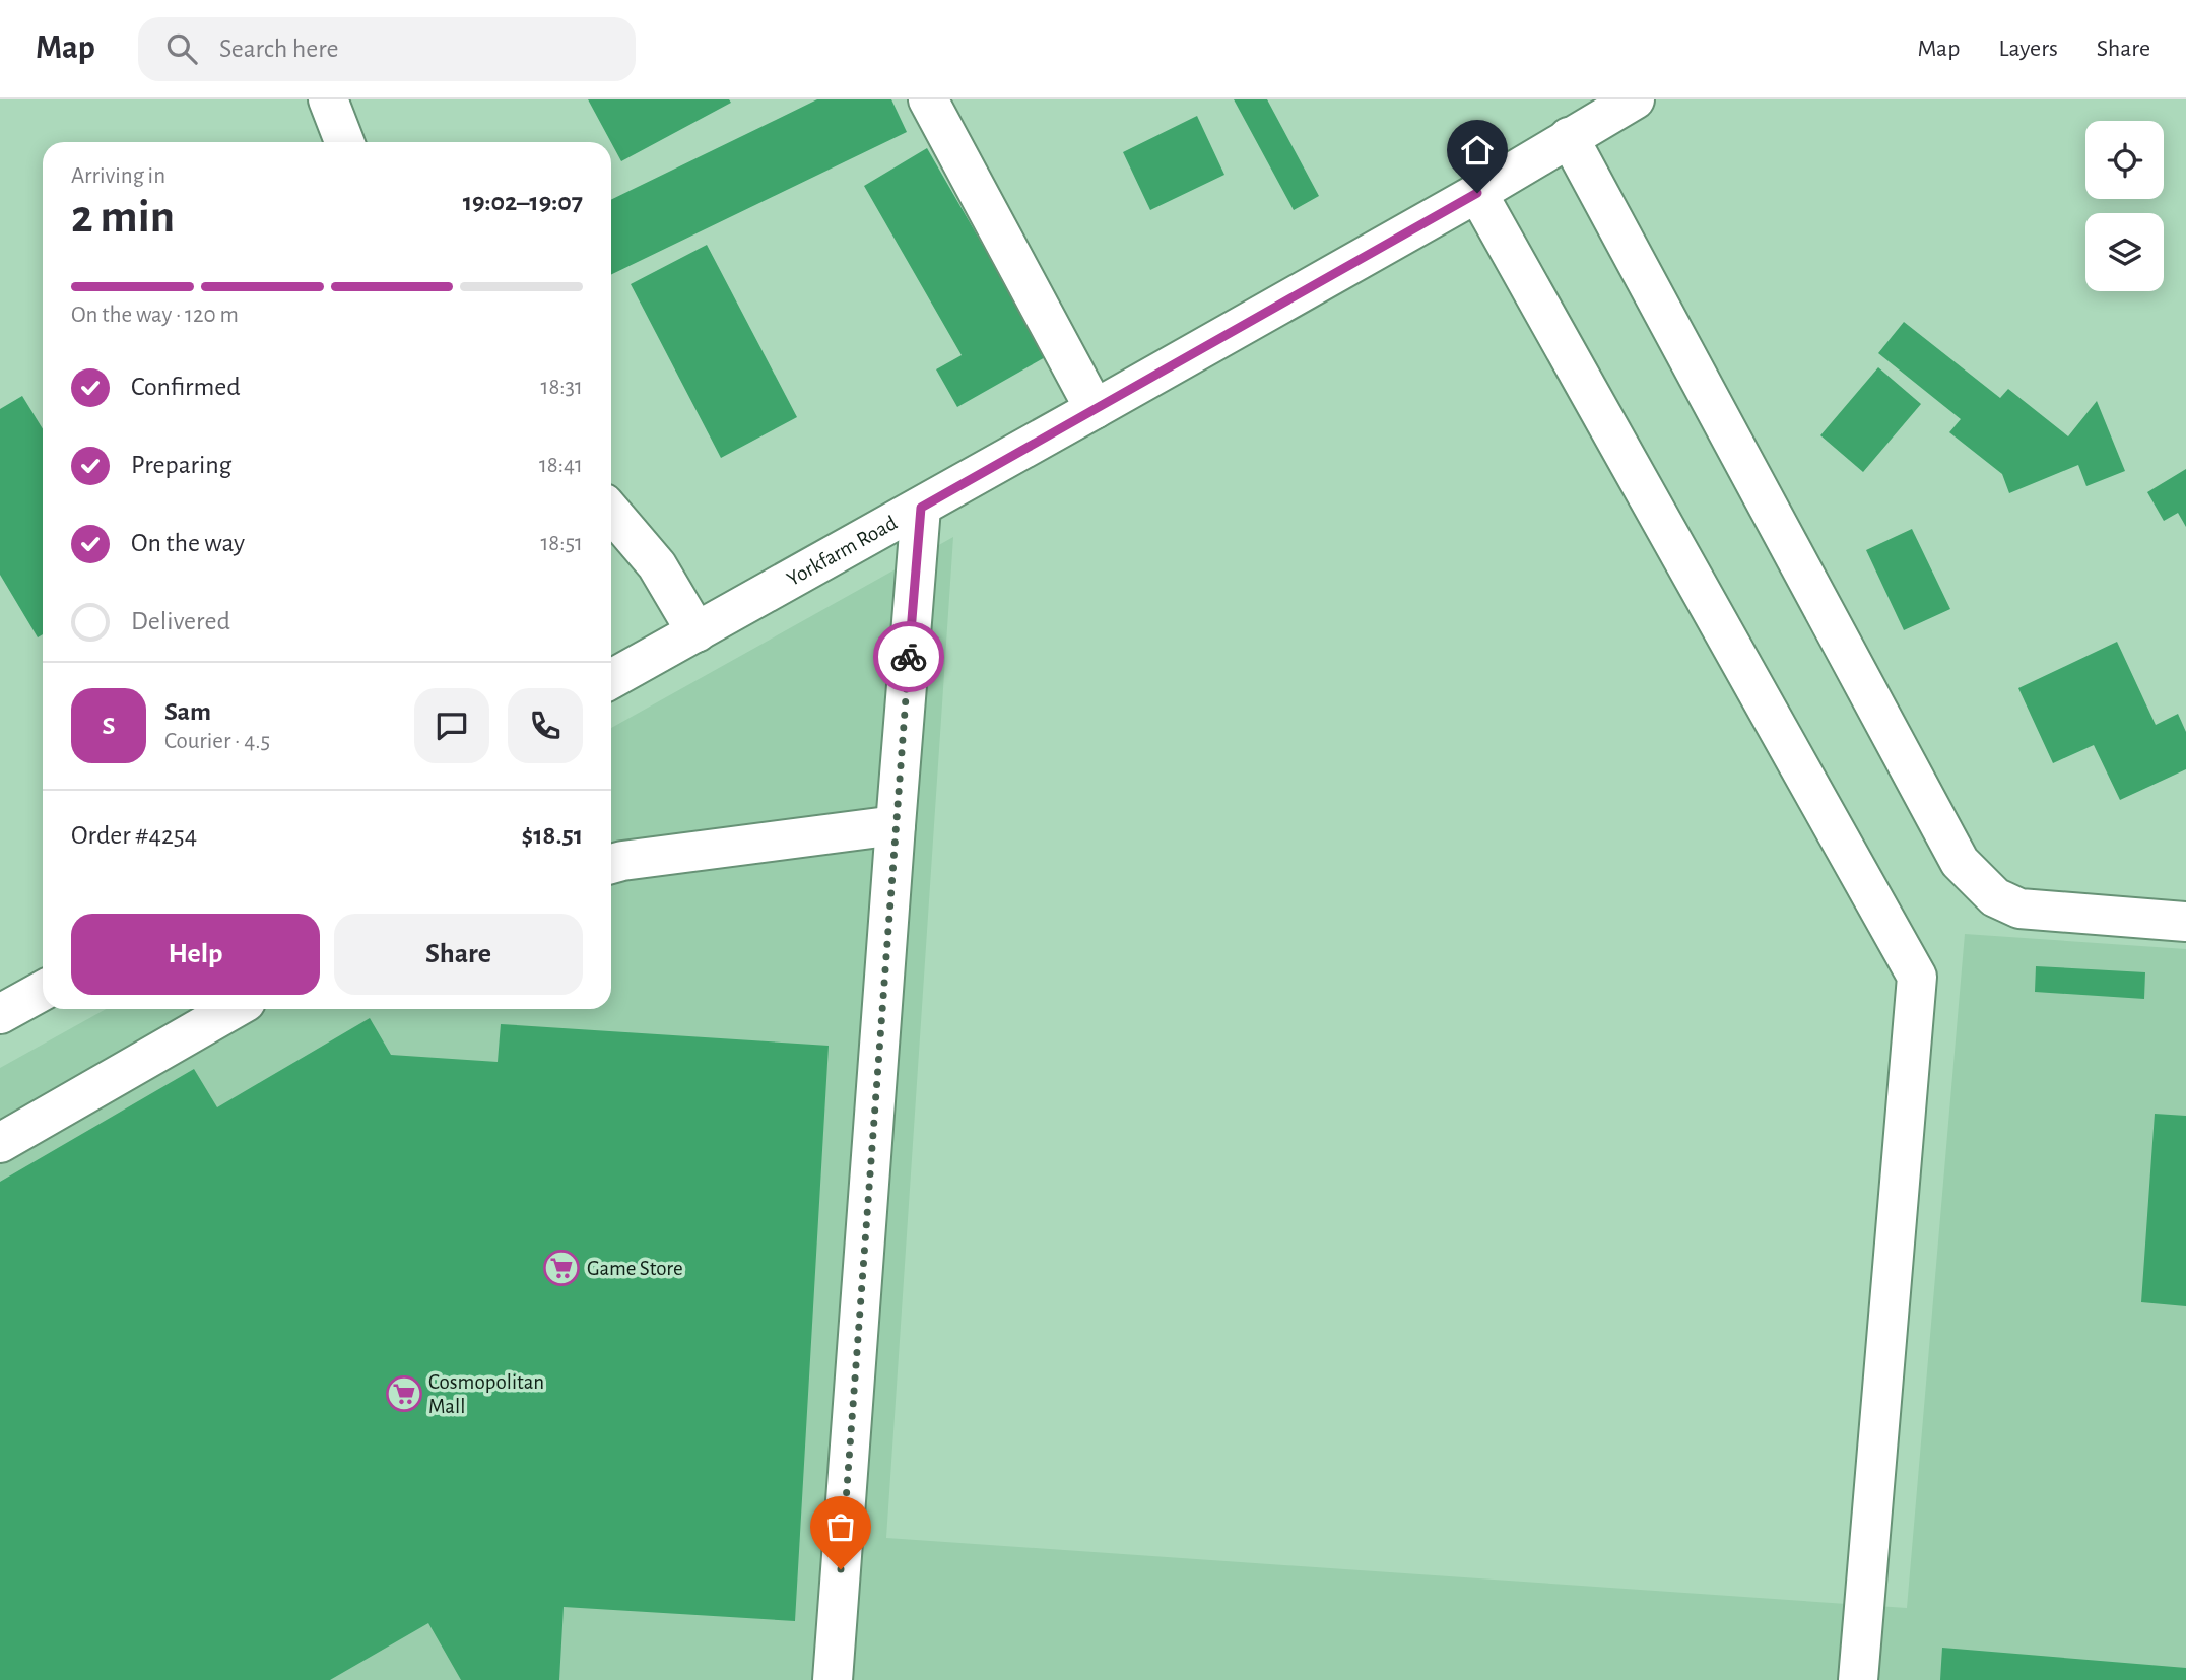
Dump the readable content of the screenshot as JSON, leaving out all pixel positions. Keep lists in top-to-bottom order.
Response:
{
  "streets": {
    "street": ["Yorkfarm Road"]
  },
  "places": {
    "supermarket": ["Game Store", "Cosmopolitan Mall"]
  },
  "page": {
    "header": "Map",
    "search": "Search here",
    "nav": ["Map", "Layers", "Share"],
    "heading": ["2 min", "Arriving in", "19:02–19:07"],
    "panel": [
      "Sam",
      "Courier · 4.5",
      "Order #4254",
      "$18.51"
    ],
    "bar": "On the way · 120 m",
    "list": [
      ["Confirmed", "18:31"],
      ["Preparing", "18:41"],
      ["On the way", "18:51"],
      "Delivered"
    ],
    "round": "S",
    "buttons": ["Help", "Share"]
  }
}
